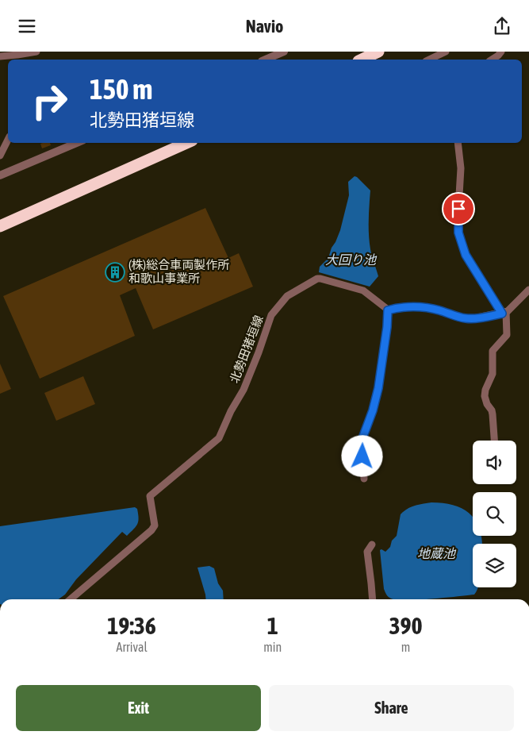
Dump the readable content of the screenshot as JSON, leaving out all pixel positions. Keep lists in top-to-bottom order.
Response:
{
  "streets": {
    "street": ["北勢田猪垣線"]
  },
  "water": ["大回り池", "地蔵池"],
  "places": {
    "building": ["(株)総合車両製作所 和歌山事業所"]
  },
  "page": {
    "header": "Navio",
    "turn": ["150 m", "北勢田猪垣線"],
    "eta": [
      "19:36",
      "Arrival",
      "1",
      "min",
      "390",
      "m"
    ],
    "buttons": ["Exit", "Share"]
  }
}
